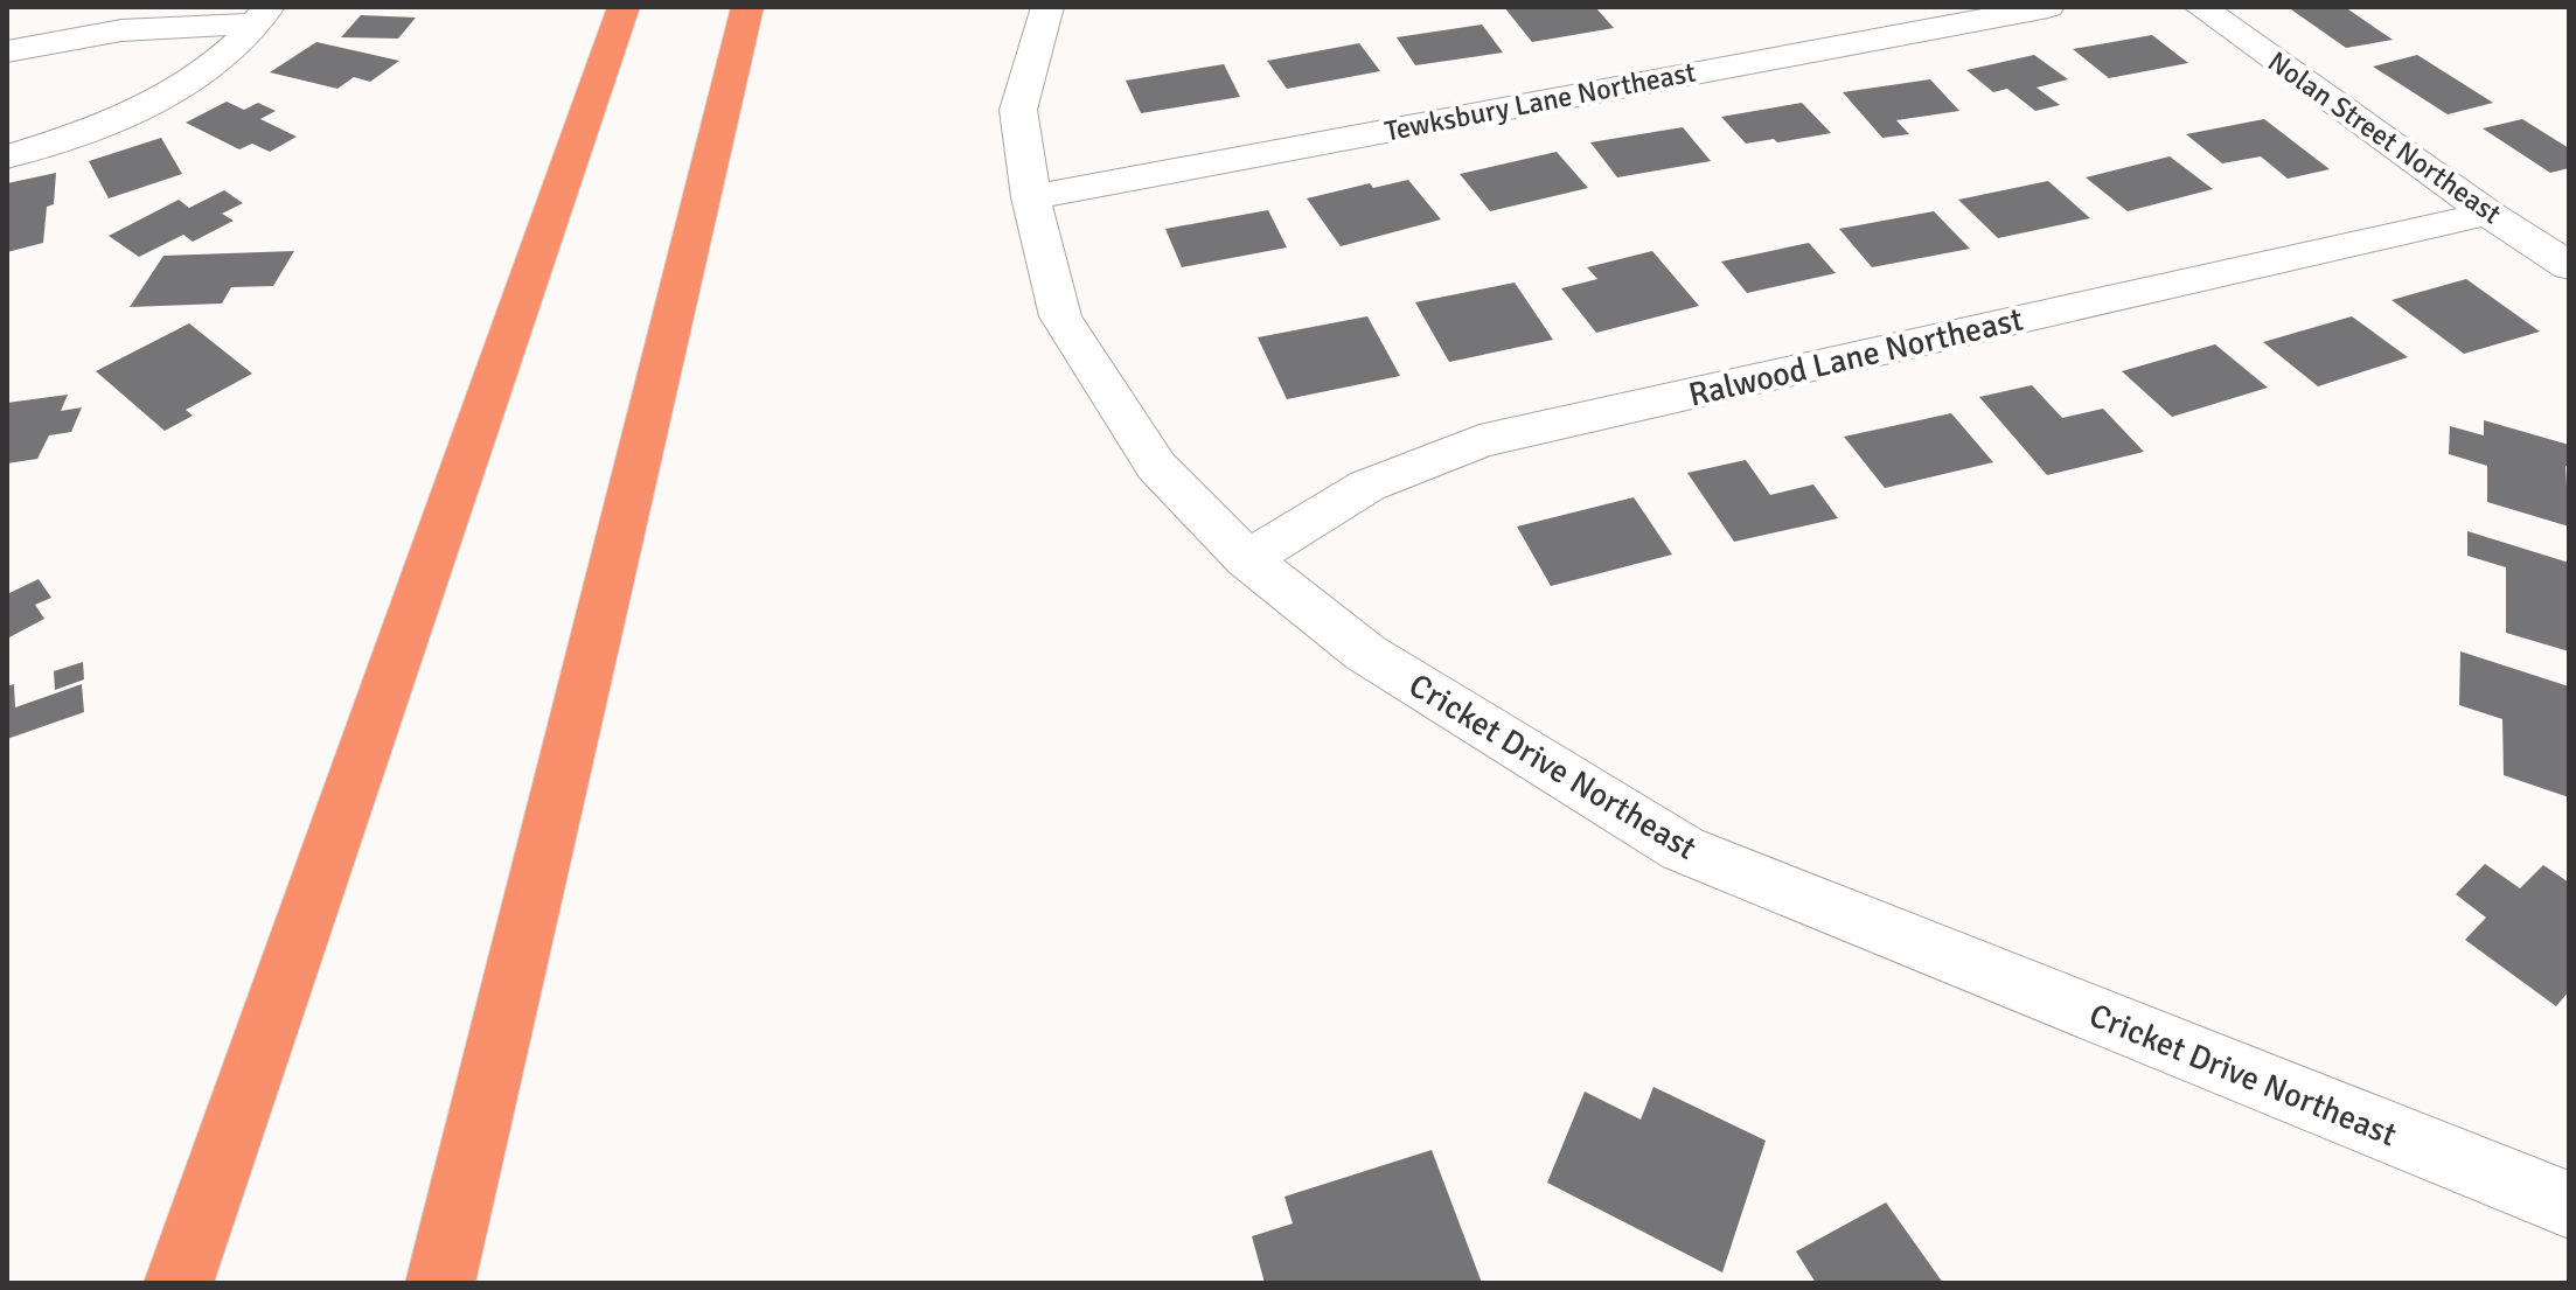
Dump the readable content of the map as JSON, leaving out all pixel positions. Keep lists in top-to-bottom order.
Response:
{
  "streets": {
    "street": [
      "Tewksbury Lane Northeast",
      "Nolan Street Northeast",
      "Ralwood Lane Northeast",
      "Cricket Drive Northeast"
    ]
  },
  "crossings": [
    ["Tewksbury Lane Northeast", "Cricket Drive Northeast"],
    ["Nolan Street Northeast", "Ralwood Lane Northeast"],
    ["Ralwood Lane Northeast", "Cricket Drive Northeast"]
  ]
}
